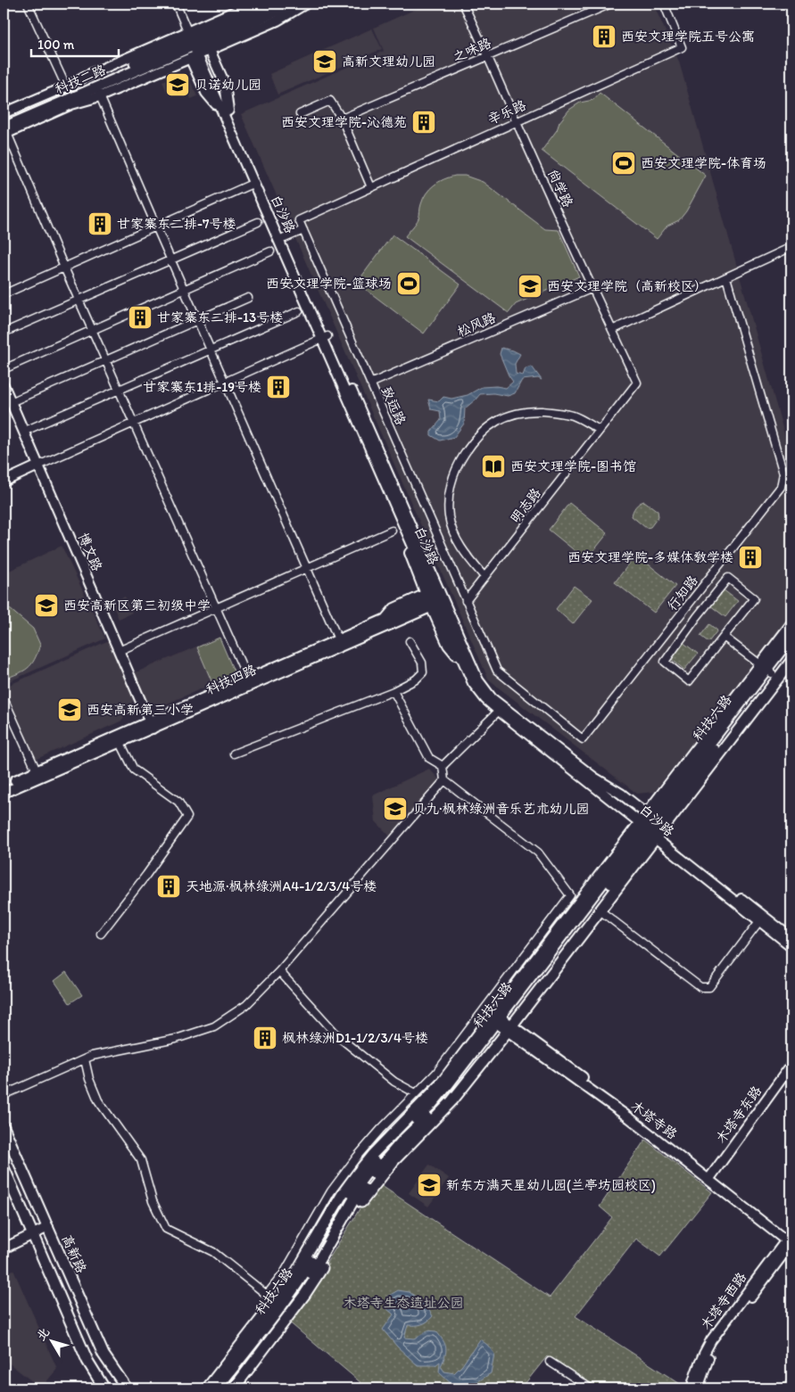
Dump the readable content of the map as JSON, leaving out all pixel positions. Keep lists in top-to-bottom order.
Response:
{
  "streets": {
    "main road": ["科技二路", "科技六路", "高新路"],
    "street": [
      "之味路",
      "辛乐路",
      "尚学路",
      "白沙路",
      "松风路",
      "致远路",
      "明志路",
      "博文路",
      "行知路",
      "科技四路",
      "木塔寺东路",
      "木塔寺路",
      "木塔寺西路"
    ]
  },
  "crossings": [
    ["之味路", "尚学路"],
    ["科技二路", "白沙路"],
    ["辛乐路", "尚学路"],
    ["辛乐路", "致远路"],
    ["尚学路", "松风路"],
    ["尚学路", "明志路"],
    ["白沙路", "科技四路"],
    ["白沙路", "科技六路"],
    ["松风路", "致远路"],
    ["致远路", "明志路"],
    ["致远路", "行知路"],
    ["明志路", "行知路"],
    ["博文路", "科技四路"],
    ["科技六路", "木塔寺路"],
    ["木塔寺东路", "木塔寺路"],
    ["木塔寺路", "木塔寺西路"]
  ],
  "parks": ["木塔寺生态遗址公园"],
  "places": {
    "building": [
      "西安文理学院五号公寓",
      "西安文理学院-沁德苑",
      "甘家寨东二排-7号楼",
      "甘家寨东二排-13号楼",
      "甘家寨东1排-19号楼",
      "西安文理学院-多媒体教学楼",
      "天地源·枫林绿洲A4-1/2/3/4号楼",
      "枫林绿洲D1-1/2/3/4号楼"
    ],
    "school or university": [
      "高新文理幼儿园",
      "贝诺幼儿园",
      "西安文理学院（高新校区）",
      "西安高新区第三初级中学",
      "西安高新第三小学",
      "贝九·枫林绿洲音乐艺术幼儿园",
      "新东方满天星幼儿园(兰亭坊园校区)"
    ],
    "sports": ["西安文理学院-体育场", "西安文理学院-篮球场"],
    "library": ["西安文理学院-图书馆"]
  },
  "scale_bar": "100 m",
  "north": "top left"
}
